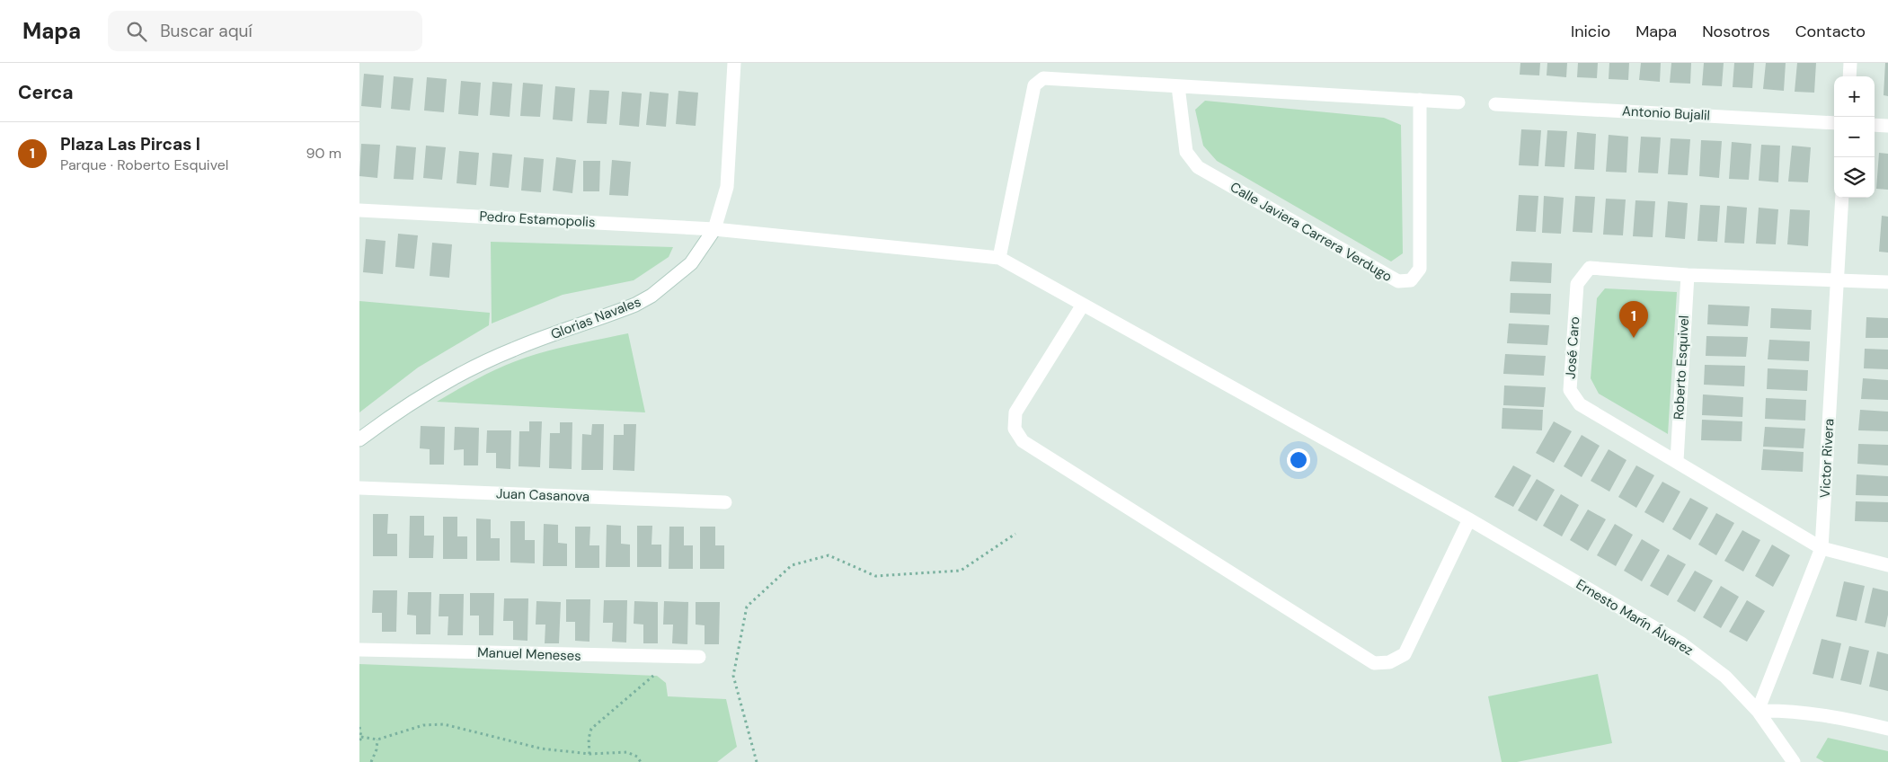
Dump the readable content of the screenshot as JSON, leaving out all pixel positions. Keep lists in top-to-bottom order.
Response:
{
  "streets": {
    "street": [
      "Antonio Bujalil",
      "Pedro Estamopolis",
      "Calle Javiera Carrera Verdugo",
      "Glorias Navales",
      "José Caro",
      "Roberto Esquivel",
      "Victor Rivera",
      "Juan Casanova",
      "Ernesto Marín Álvarez",
      "Manuel Meneses"
    ]
  },
  "crossings": [
    ["Pedro Estamopolis", "Glorias Navales"],
    ["Pedro Estamopolis", "Ernesto Marín Álvarez"],
    ["José Caro", "Roberto Esquivel"],
    ["José Caro", "Victor Rivera"],
    ["Victor Rivera", "Ernesto Marín Álvarez"]
  ],
  "page": {
    "header": "Mapa",
    "search": "Buscar aquí",
    "nav": [
      "Inicio",
      "Mapa",
      "Nosotros",
      "Contacto"
    ],
    "heading": "Cerca",
    "map_buttons": ["+", "−"],
    "list": [
      {
        "mark": "1",
        "name": "Plaza Las Pircas I",
        "note": "Parque · Roberto Esquivel",
        "value": "90 m"
      }
    ],
    "pins": "1"
  }
}
